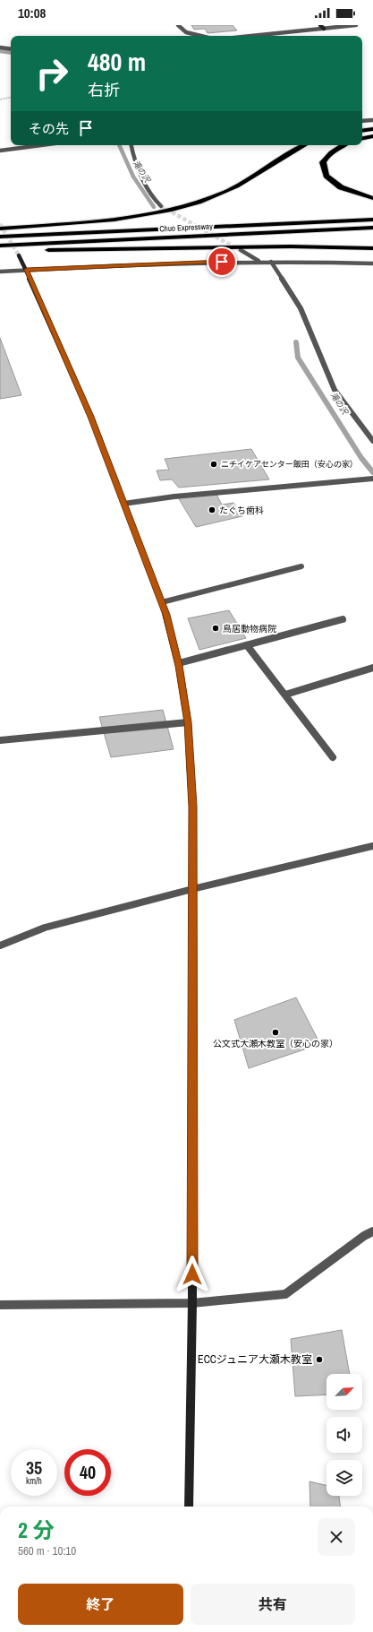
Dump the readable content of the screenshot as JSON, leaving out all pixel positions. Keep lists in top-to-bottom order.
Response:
{
  "streets": {
    "highway": ["Chuo Expressway"]
  },
  "water": ["滝の沢"],
  "places": [
    "ニチイケアセンター飯田（安心の家）",
    "たぐち歯科",
    "鳥居動物病院",
    "公文式大瀬木教室（安心の家）",
    "ECCジュニア大瀬木教室"
  ],
  "north": "top right",
  "page": {
    "status": "10:08",
    "turn": ["480 m", "右折"],
    "then": "その先",
    "speed": "35 km/h",
    "limit": "40",
    "heading": ["2 分", "560 m · 10:10"],
    "buttons": ["終了", "共有"]
  }
}
